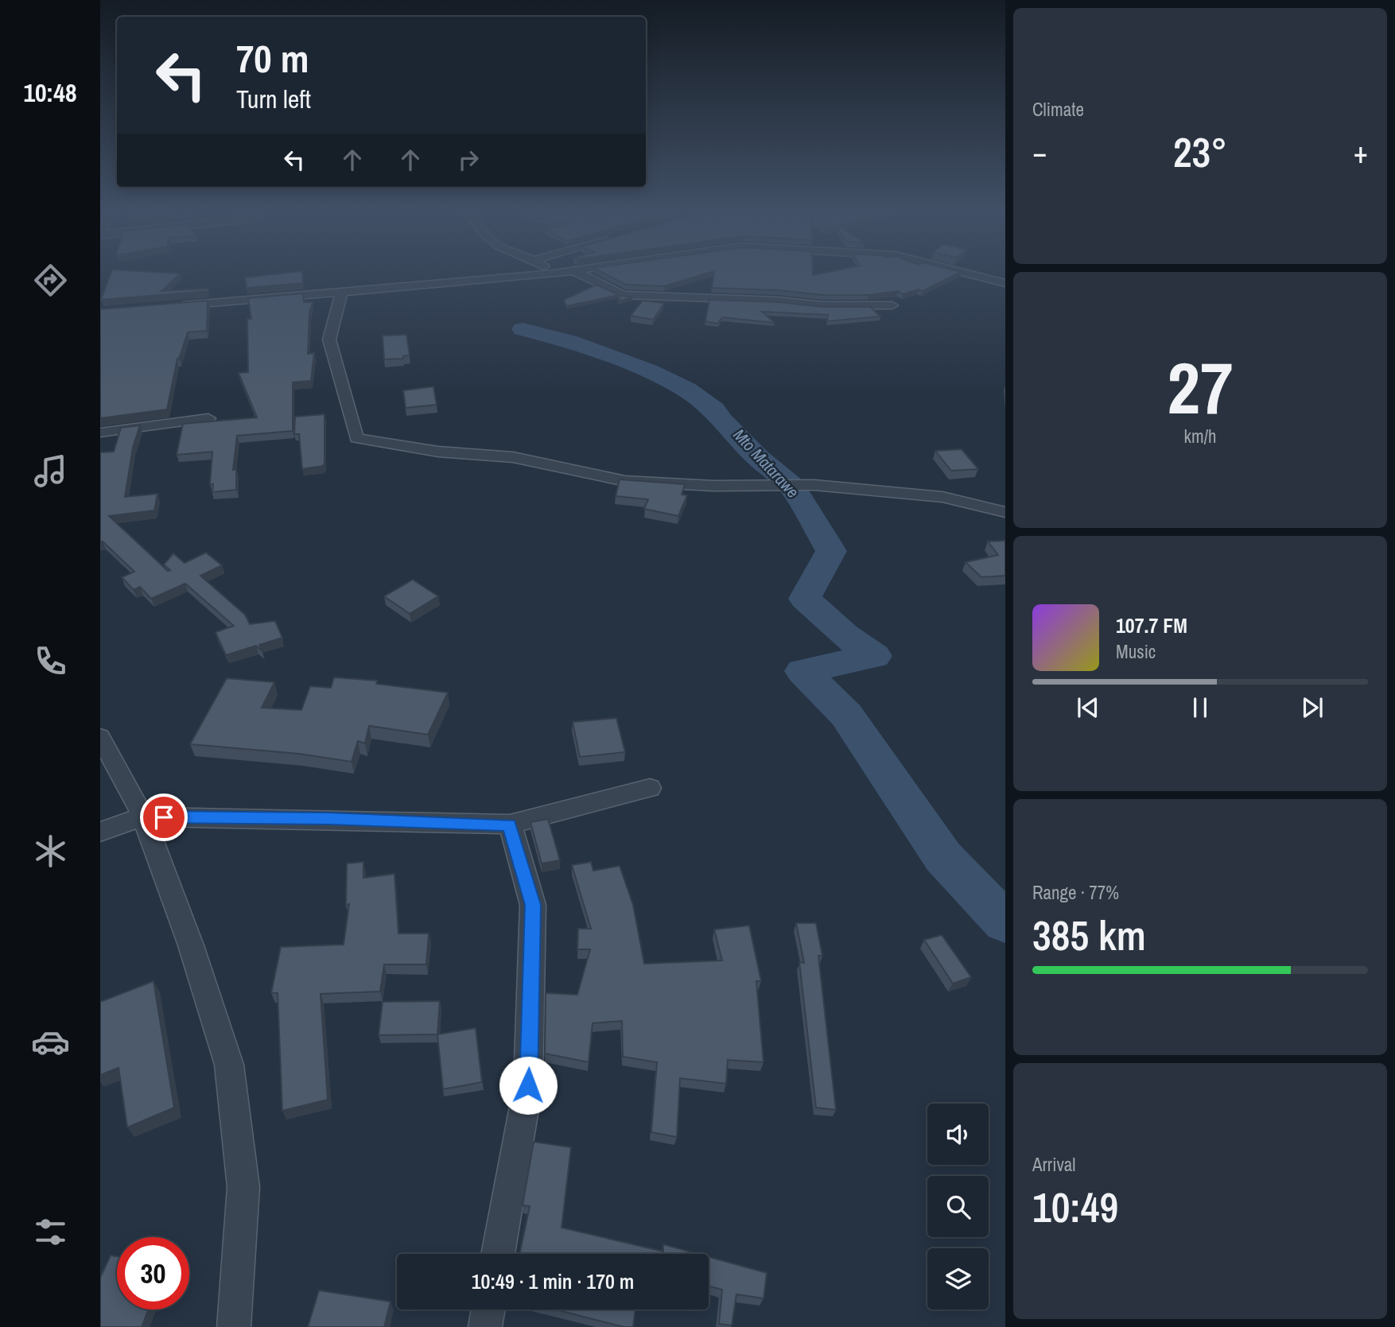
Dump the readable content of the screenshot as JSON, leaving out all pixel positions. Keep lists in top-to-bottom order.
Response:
{
  "water": ["Mto Matarawe"],
  "page": {
    "tabs": "10:48",
    "tile": [
      "Climate",
      ["27", "km/h"],
      ["Range · 77%", "385 km"],
      ["Arrival", "10:49"]
    ],
    "turn": ["70 m", "Turn left"],
    "heat": ["−", "23°", "+"],
    "song": ["107.7 FM", "Music"],
    "limit": "30",
    "trip": "10:49 · 1 min · 170 m"
  }
}
